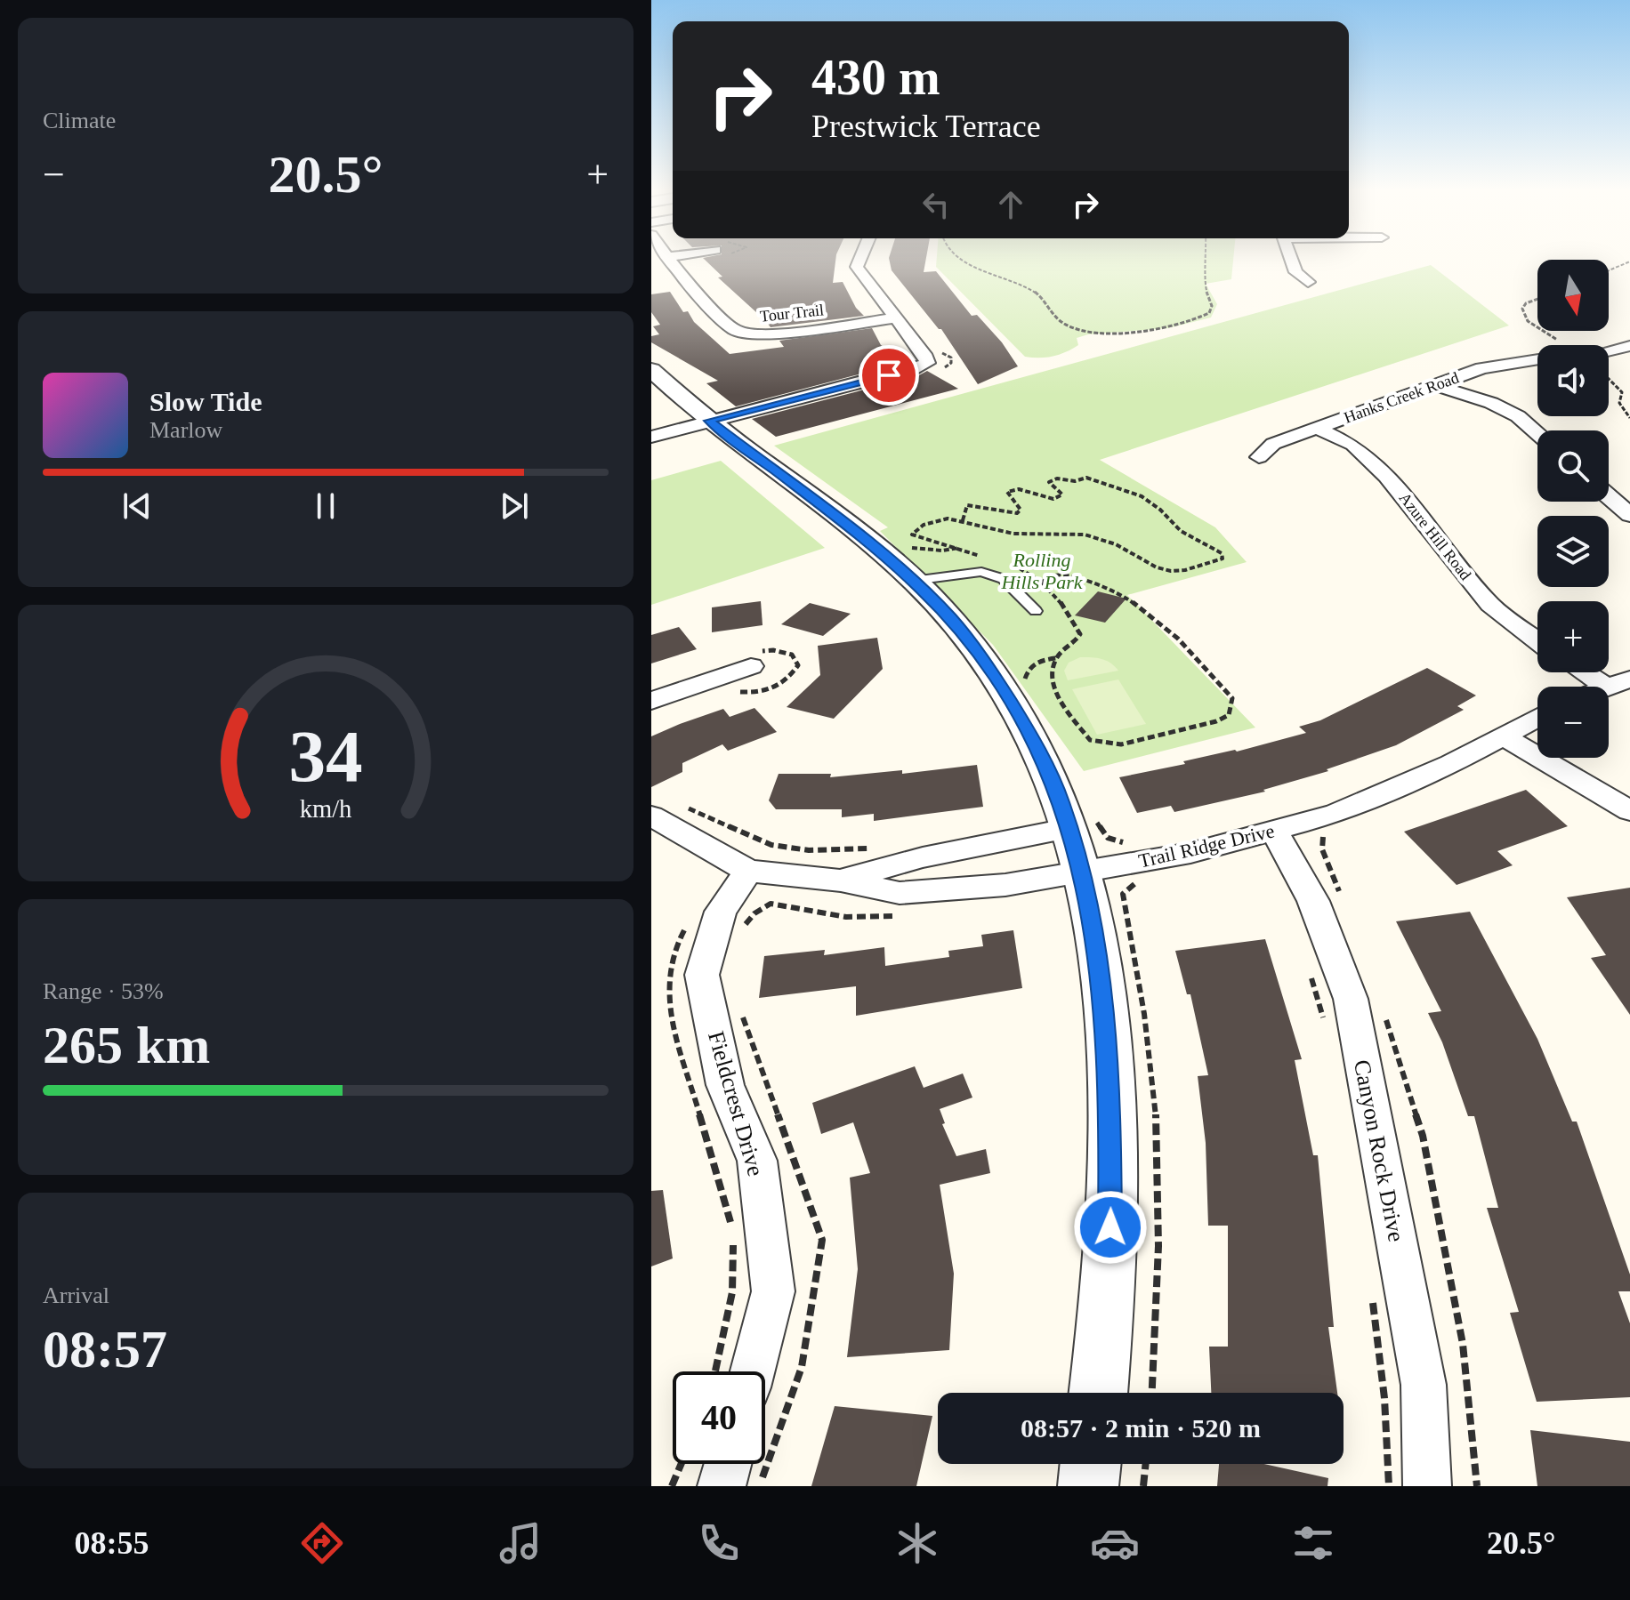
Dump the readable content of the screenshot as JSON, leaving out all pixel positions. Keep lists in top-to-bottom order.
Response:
{
  "streets": {
    "street": [
      "Tour Trail",
      "Hanks Creek Road",
      "Azure Hill Road",
      "Trail Ridge Drive",
      "Fieldcrest Drive",
      "Canyon Rock Drive"
    ]
  },
  "crossings": [
    ["Hanks Creek Road", "Azure Hill Road"],
    ["Trail Ridge Drive", "Fieldcrest Drive"],
    ["Trail Ridge Drive", "Canyon Rock Drive"]
  ],
  "parks": ["Rolling Hills Park"],
  "north": "bottom",
  "page": {
    "tile": [
      "Climate",
      ["Range · 53%", "265 km"],
      ["Arrival", "08:57"]
    ],
    "turn": ["430 m", "Prestwick Terrace"],
    "heat": ["−", "20.5°", "+"],
    "map_buttons": ["+", "−"],
    "song": ["Slow Tide", "Marlow"],
    "limit": "40",
    "trip": "08:57 · 2 min · 520 m",
    "tabs": ["08:55", "20.5°"],
    "gauge": ["34", "km/h"]
  }
}
